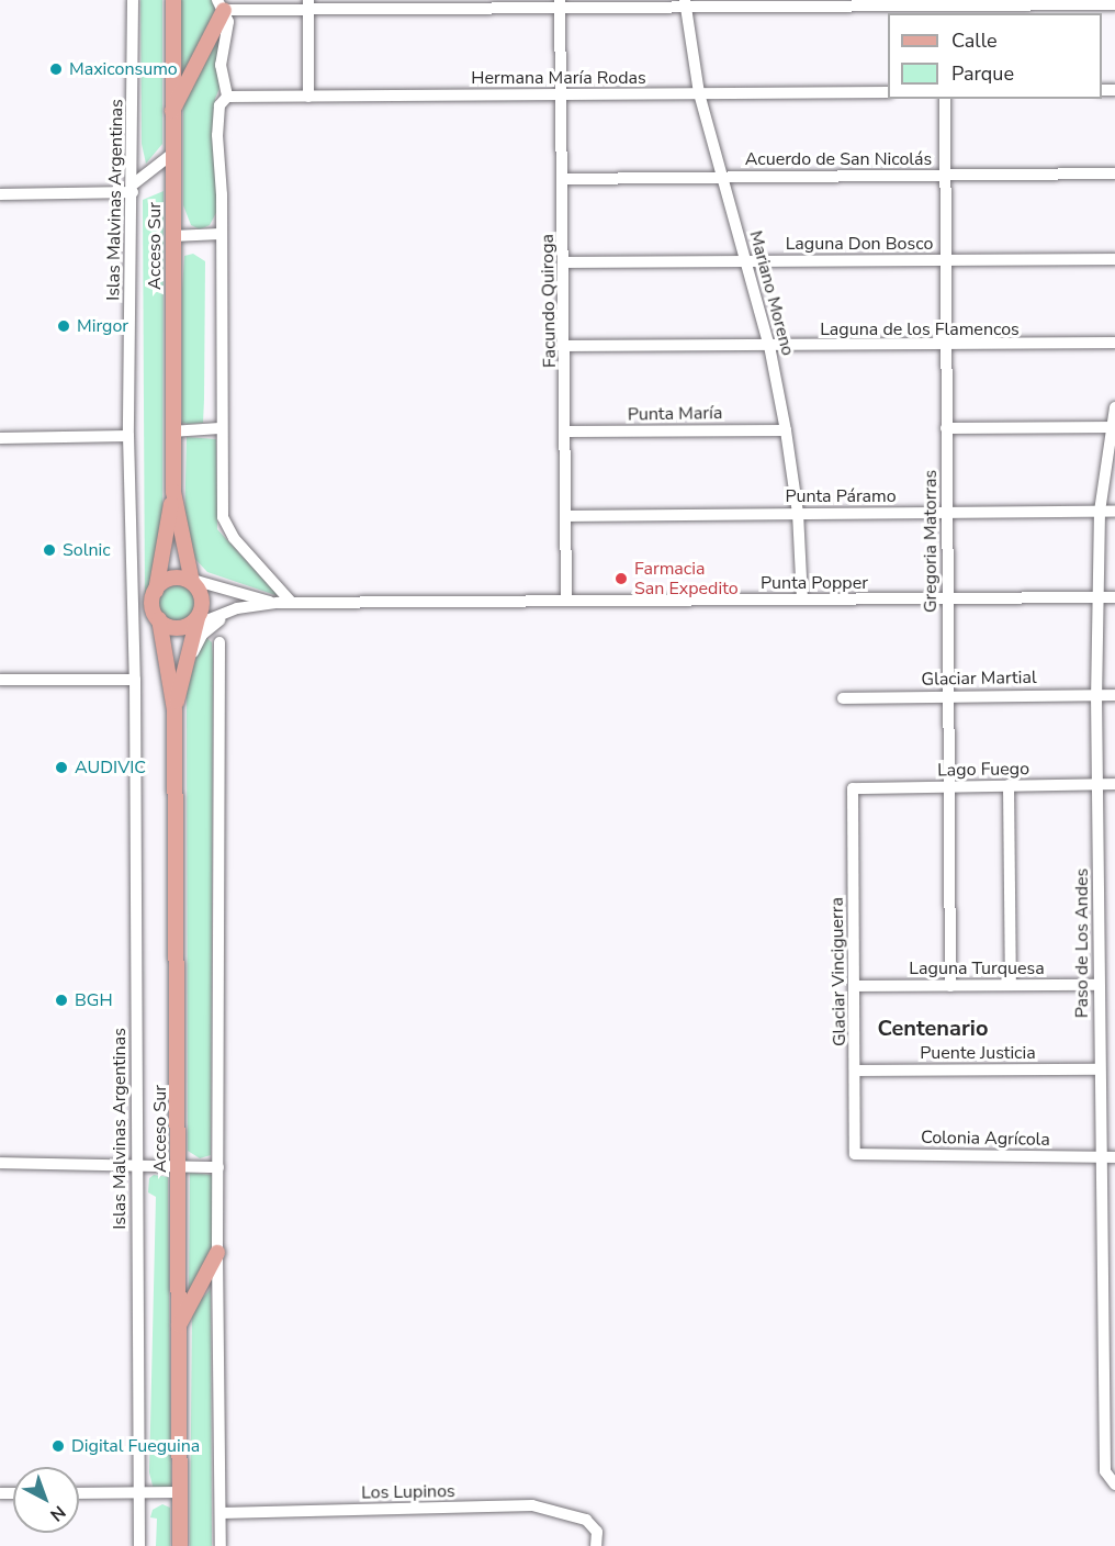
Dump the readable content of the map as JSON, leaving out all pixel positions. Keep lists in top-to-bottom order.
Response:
{
  "streets": {
    "main road": ["Acceso Sur"],
    "street": [
      "Hermana María Rodas",
      "Acuerdo de San Nicolás",
      "Islas Malvinas Argentinas",
      "Laguna Don Bosco",
      "Mariano Moreno",
      "Facundo Quiroga",
      "Laguna de los Flamencos",
      "Punta María",
      "Punta Páramo",
      "Gregoria Matorras",
      "Punta Popper",
      "Glaciar Martial",
      "Lago Fuego",
      "Paso de Los Andes",
      "Laguna Turquesa",
      "Glaciar Vinciguerra",
      "Puente Justicia",
      "Colonia Agrícola",
      "Los Lupinos"
    ]
  },
  "crossings": [
    ["Hermana María Rodas", "Mariano Moreno"],
    ["Hermana María Rodas", "Facundo Quiroga"],
    ["Acuerdo de San Nicolás", "Mariano Moreno"],
    ["Acuerdo de San Nicolás", "Facundo Quiroga"],
    ["Acuerdo de San Nicolás", "Gregoria Matorras"],
    ["Laguna Don Bosco", "Mariano Moreno"],
    ["Laguna Don Bosco", "Facundo Quiroga"],
    ["Laguna Don Bosco", "Gregoria Matorras"],
    ["Acceso Sur", "Punta Popper"],
    ["Mariano Moreno", "Laguna de los Flamencos"],
    ["Mariano Moreno", "Punta María"],
    ["Mariano Moreno", "Punta Páramo"],
    ["Mariano Moreno", "Punta Popper"],
    ["Facundo Quiroga", "Laguna de los Flamencos"],
    ["Facundo Quiroga", "Punta María"],
    ["Facundo Quiroga", "Punta Páramo"],
    ["Facundo Quiroga", "Punta Popper"],
    ["Laguna de los Flamencos", "Gregoria Matorras"],
    ["Punta Páramo", "Gregoria Matorras"],
    ["Punta Páramo", "Paso de Los Andes"],
    ["Gregoria Matorras", "Punta Popper"],
    ["Gregoria Matorras", "Glaciar Martial"],
    ["Gregoria Matorras", "Lago Fuego"],
    ["Gregoria Matorras", "Laguna Turquesa"],
    ["Punta Popper", "Paso de Los Andes"],
    ["Glaciar Martial", "Paso de Los Andes"],
    ["Lago Fuego", "Paso de Los Andes"],
    ["Lago Fuego", "Glaciar Vinciguerra"],
    ["Paso de Los Andes", "Laguna Turquesa"],
    ["Paso de Los Andes", "Puente Justicia"],
    ["Paso de Los Andes", "Colonia Agrícola"],
    ["Laguna Turquesa", "Glaciar Vinciguerra"],
    ["Glaciar Vinciguerra", "Puente Justicia"],
    ["Glaciar Vinciguerra", "Colonia Agrícola"]
  ],
  "districts": ["Centenario"],
  "places": [
    "Maxiconsumo",
    "Mirgor",
    "Solnic",
    "Farmacia San Expedito",
    "AUDIVIC",
    "BGH",
    "Digital Fueguina"
  ],
  "legend": ["Calle", "Parque"],
  "north": "bottom right"
}
